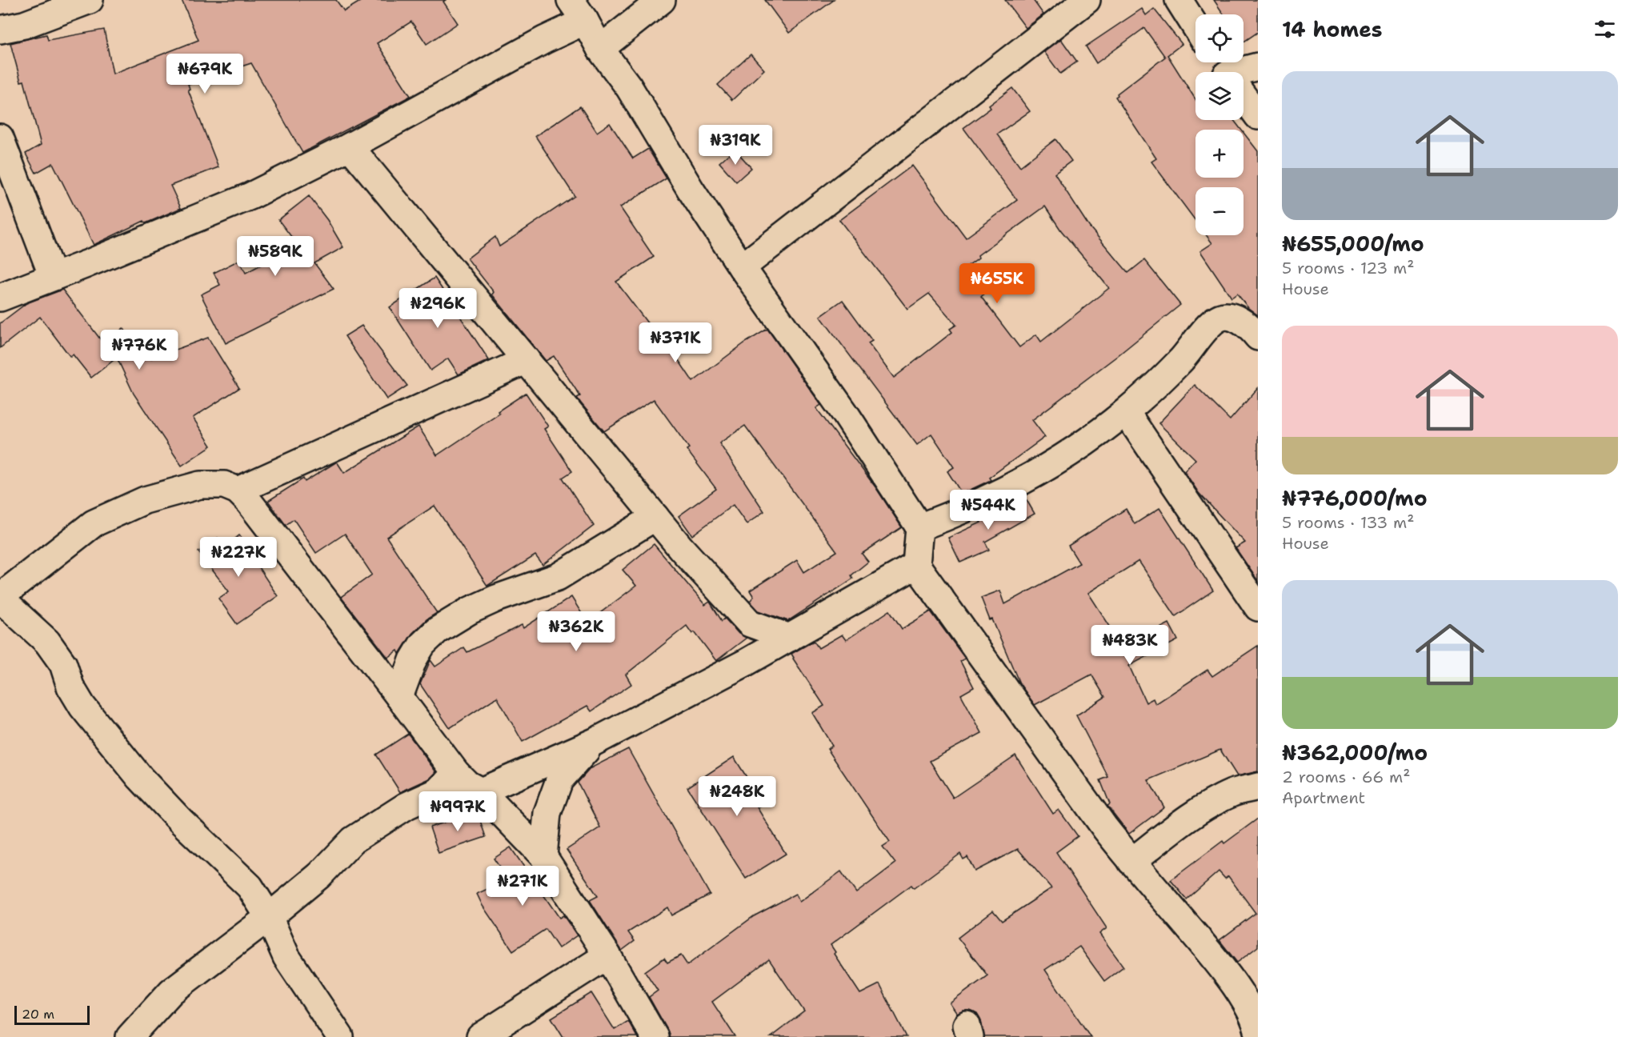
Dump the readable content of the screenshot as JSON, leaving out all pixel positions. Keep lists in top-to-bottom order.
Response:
{
  "scale_bar": "20 m",
  "page": {
    "heading": "14 homes",
    "map_buttons": ["+", "−"],
    "price": [
      "₦679K",
      "₦319K",
      "₦589K",
      "₦655K",
      "₦296K",
      "₦371K",
      "₦776K",
      "₦544K",
      "₦227K",
      "₦362K",
      "₦483K",
      "₦248K",
      "₦997K",
      "₦271K"
    ],
    "list": [
      {
        "name": "₦655,000/mo",
        "note": "5 rooms · 123 m² · House"
      },
      {
        "name": "₦776,000/mo",
        "note": "5 rooms · 133 m² · House"
      },
      {
        "name": "₦362,000/mo",
        "note": "2 rooms · 66 m² · Apartment"
      }
    ],
    "scale": "20 m"
  }
}
